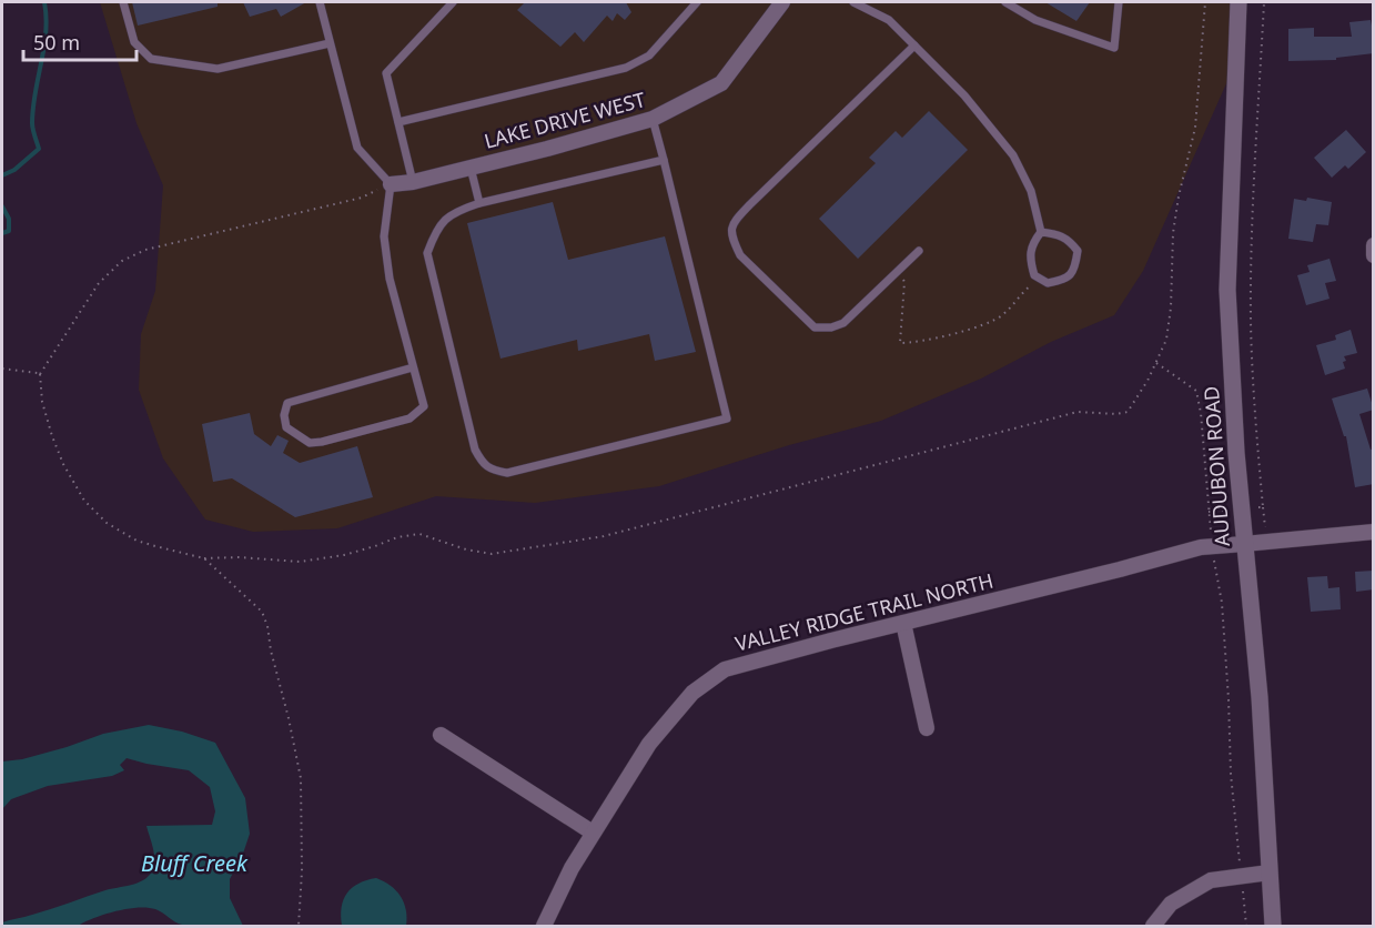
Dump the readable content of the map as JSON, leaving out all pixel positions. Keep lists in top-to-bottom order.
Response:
{
  "streets": {
    "street": ["LAKE DRIVE WEST", "AUDUBON ROAD", "VALLEY RIDGE TRAIL NORTH"]
  },
  "crossings": [
    ["AUDUBON ROAD", "VALLEY RIDGE TRAIL NORTH"]
  ],
  "water": ["Bluff Creek"],
  "scale_bar": "50 m"
}
